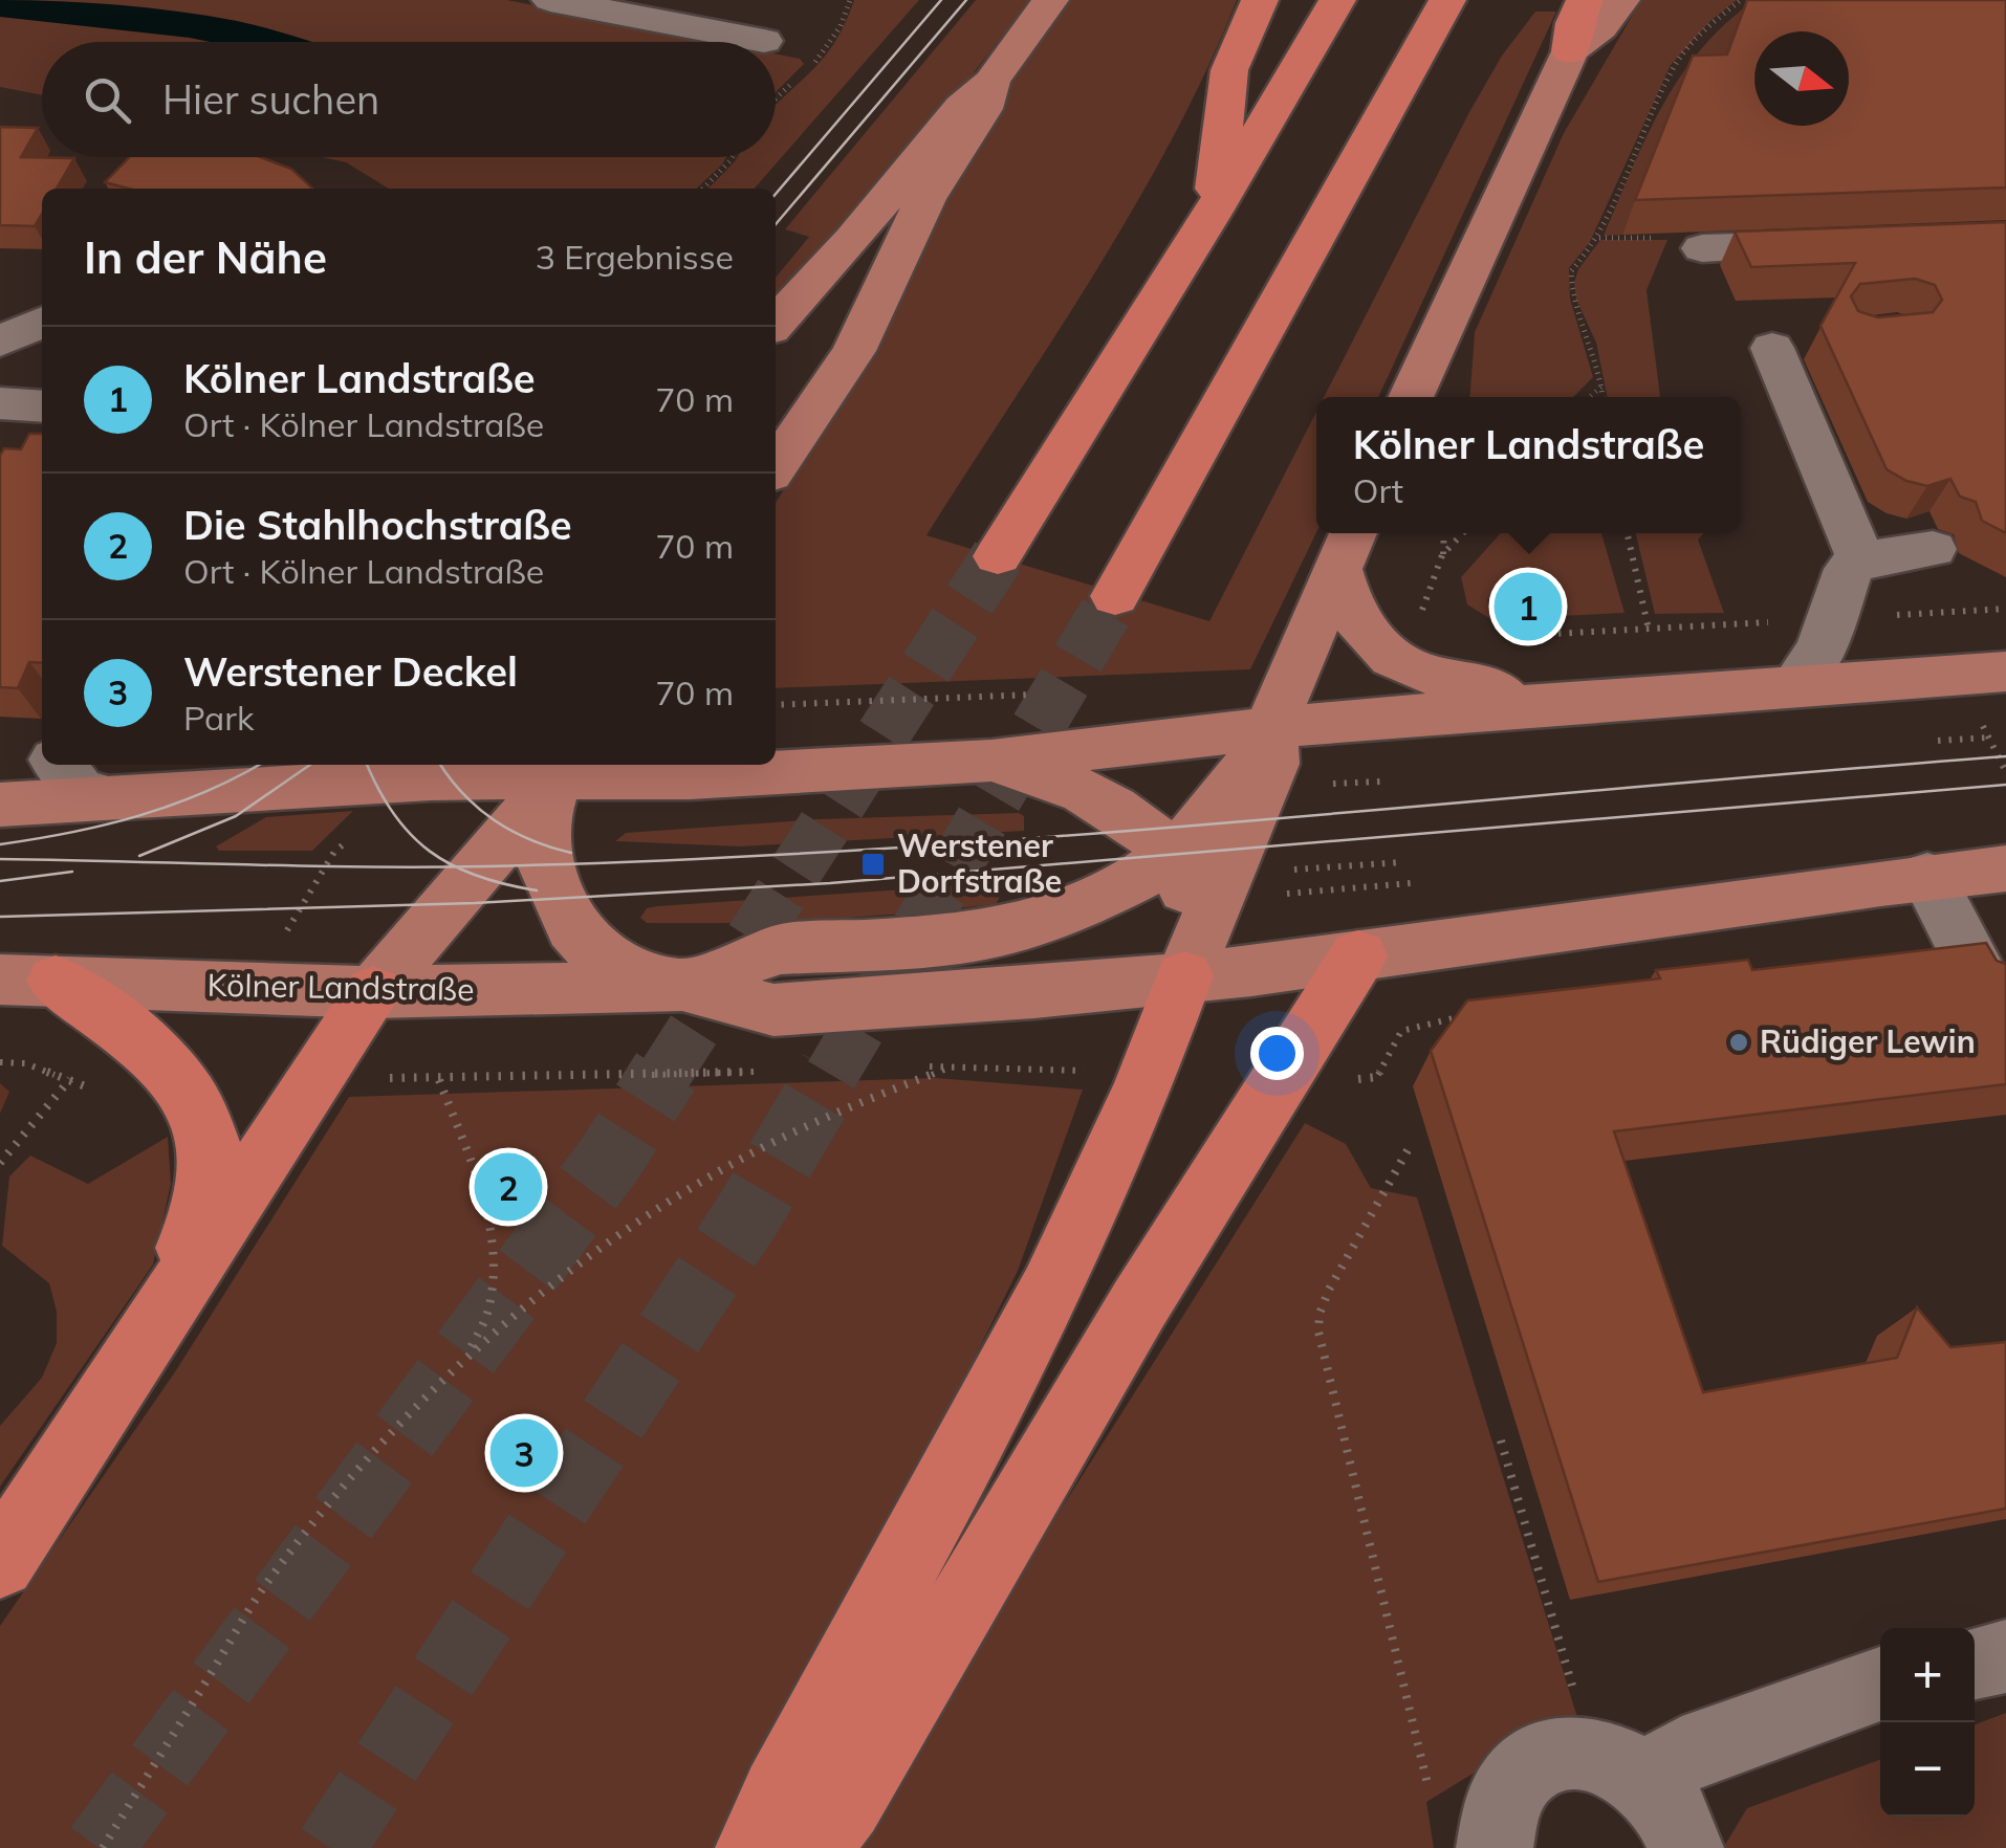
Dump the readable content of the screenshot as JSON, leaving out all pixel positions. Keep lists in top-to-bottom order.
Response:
{
  "streets": {
    "main road": ["Kölner Landstraße"]
  },
  "places": {
    "transit": ["Werstener Dorfstraße"],
    "other": ["Rüdiger Lewin"]
  },
  "north": "right",
  "page": {
    "search": "Hier suchen",
    "heading": ["In der Nähe", "3 Ergebnisse"],
    "list": [
      {
        "mark": "1",
        "name": "Kölner Landstraße",
        "note": "Ort · Kölner Landstraße",
        "value": "70 m"
      },
      {
        "mark": "2",
        "name": "Die Stahlhochstraße",
        "note": "Ort · Kölner Landstraße",
        "value": "70 m"
      },
      {
        "mark": "3",
        "name": "Werstener Deckel",
        "note": "Park",
        "value": "70 m"
      }
    ],
    "popup": ["Kölner Landstraße", "Ort"],
    "pins": ["1", "2", "3"],
    "map_buttons": ["+", "−"]
  }
}
